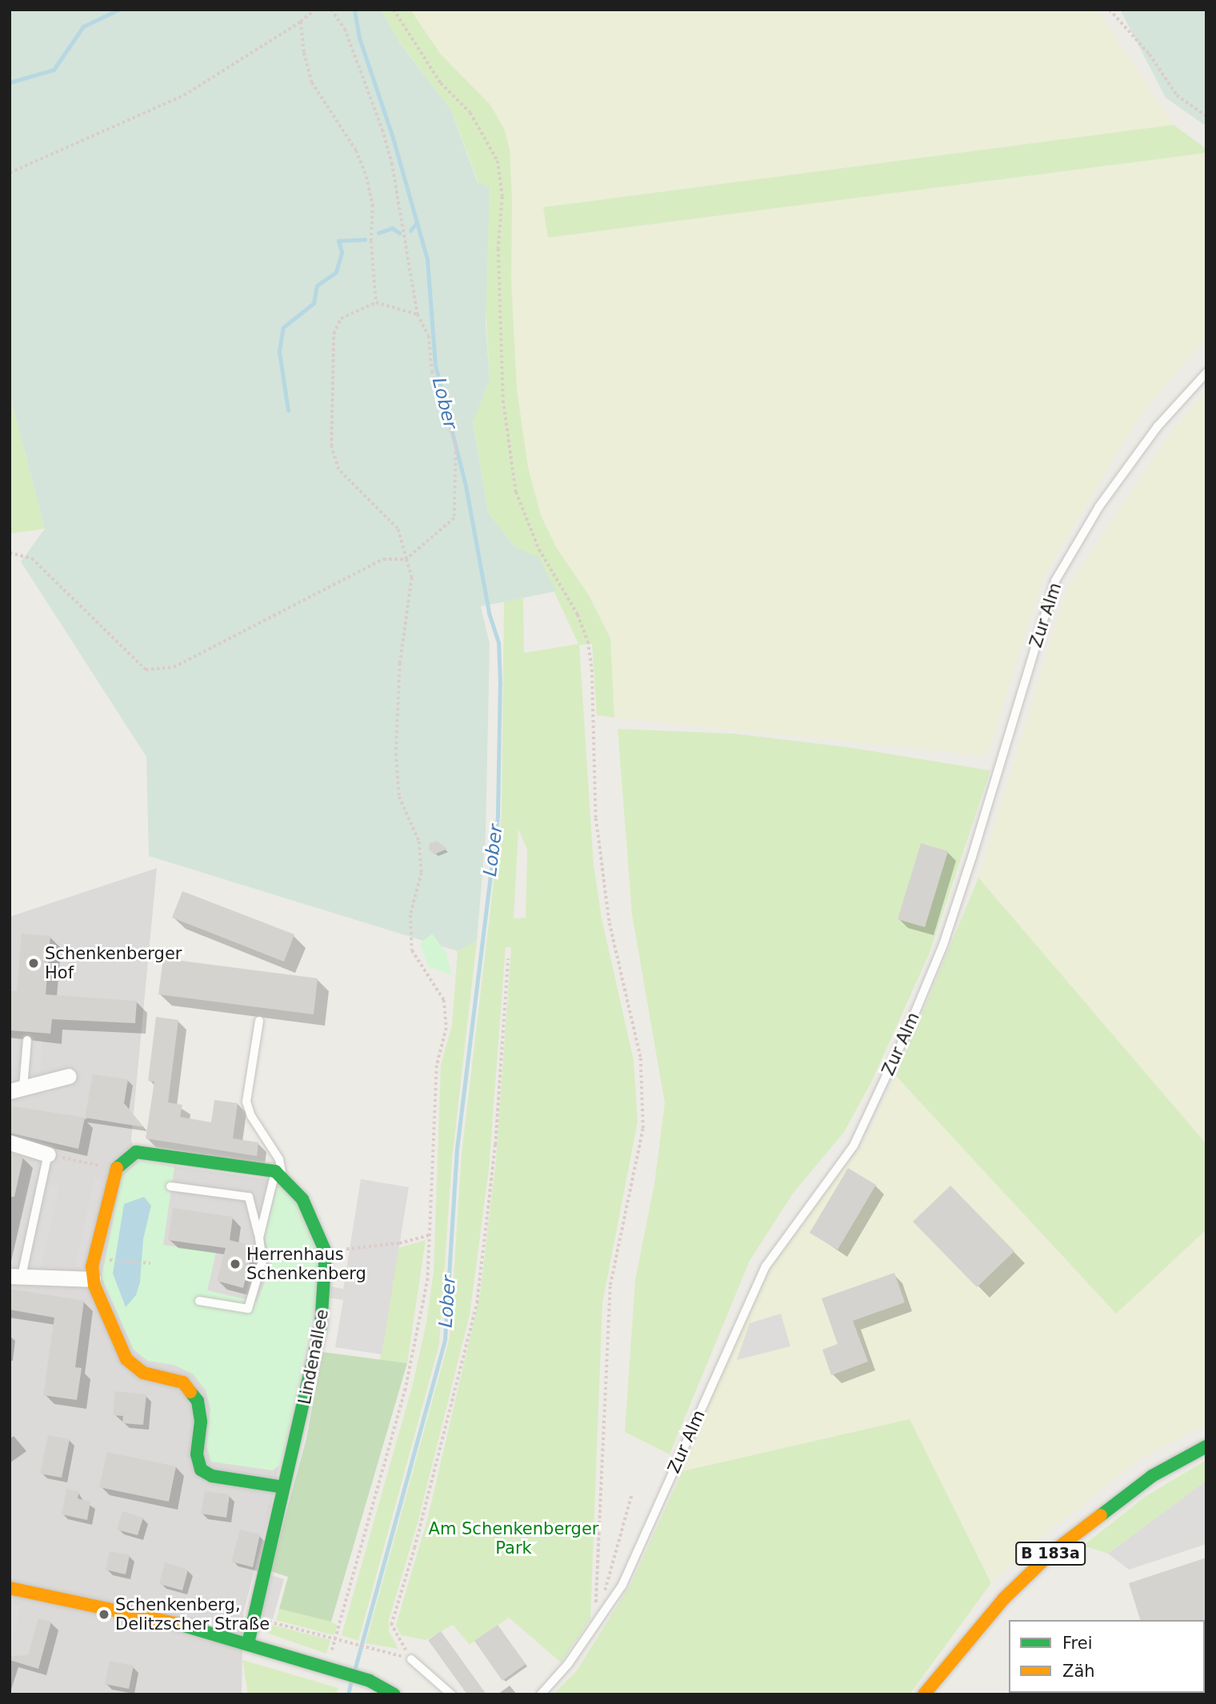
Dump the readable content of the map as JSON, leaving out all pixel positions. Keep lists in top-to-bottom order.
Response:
{
  "streets": {
    "street": ["Lindenallee", "B 183a"],
    "lane": ["Zur Alm"]
  },
  "water": ["Lober"],
  "parks": ["Am Schenkenberger Park"],
  "places": ["Schenkenberger Hof", "Herrenhaus Schenkenberg", "Schenkenberg, Delitzscher Straße"],
  "legend": ["Frei", "Zäh"]
}
